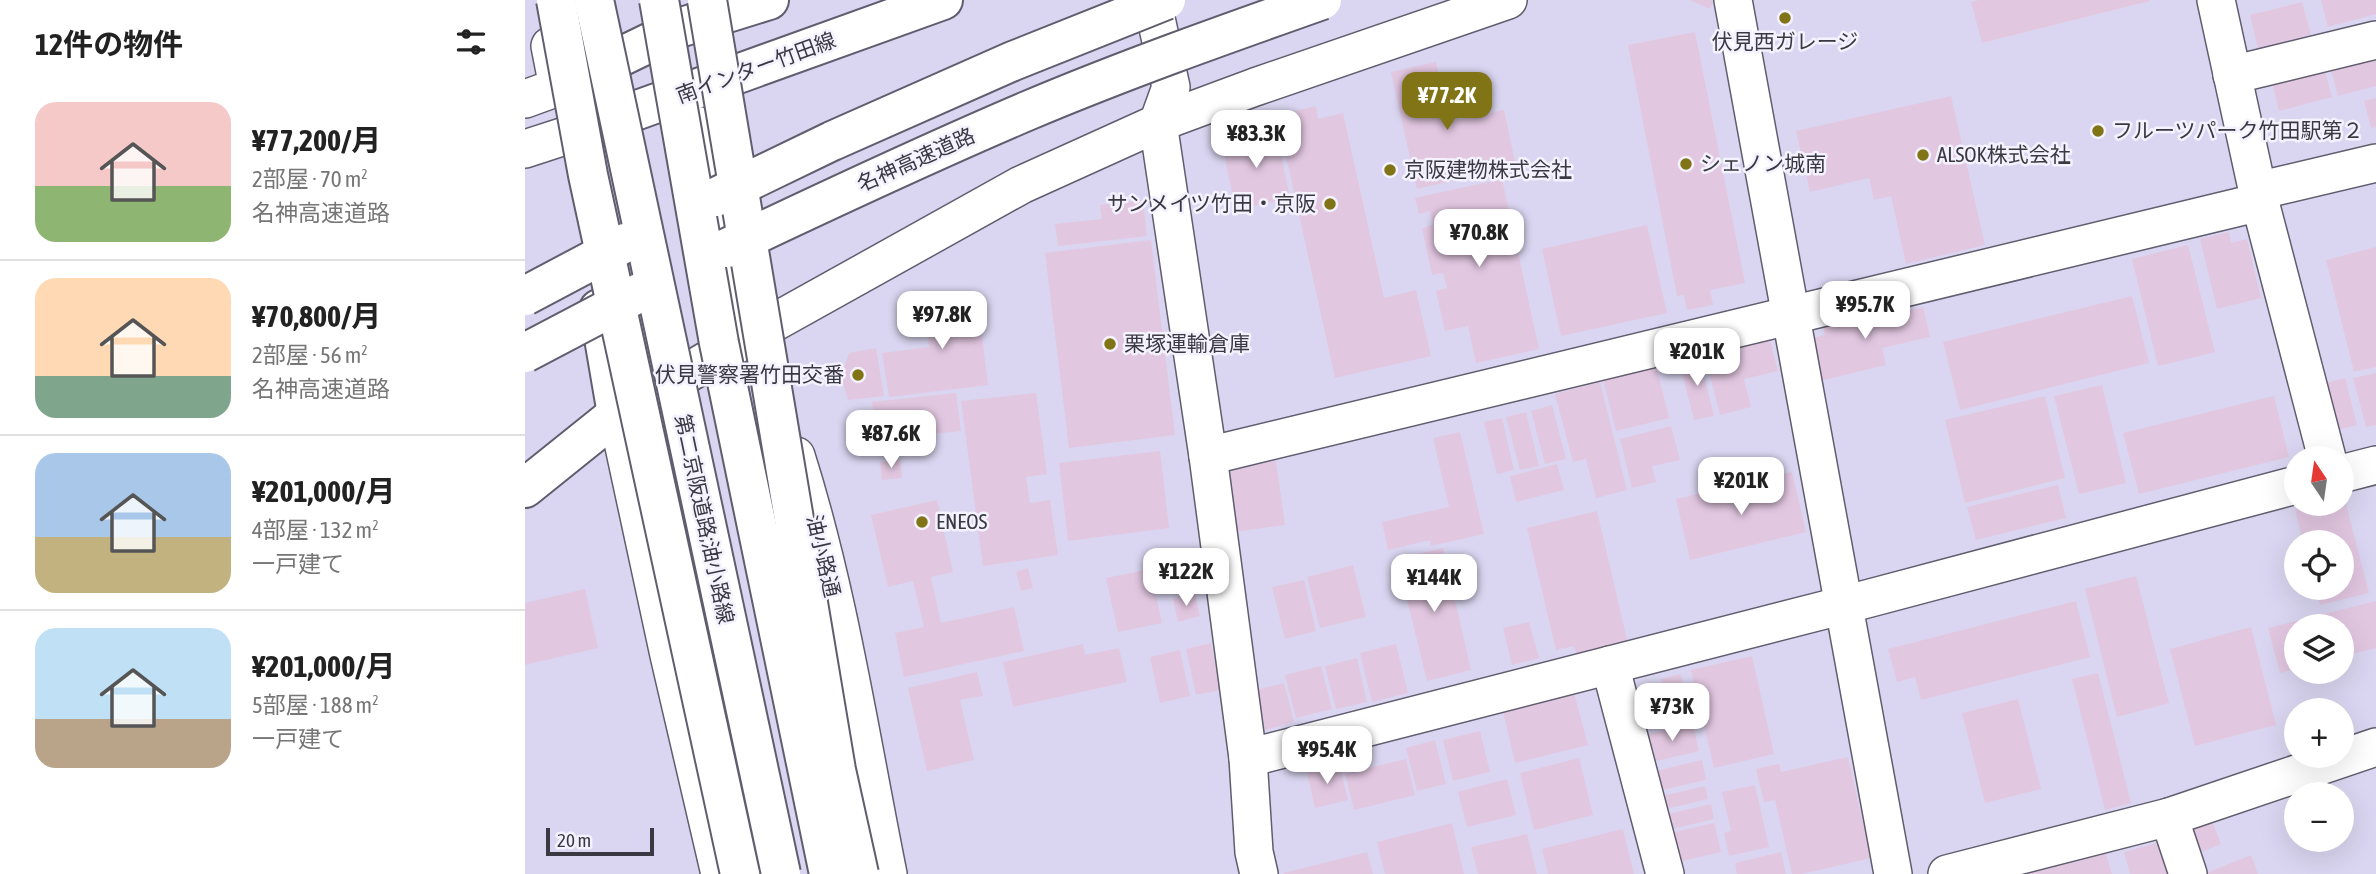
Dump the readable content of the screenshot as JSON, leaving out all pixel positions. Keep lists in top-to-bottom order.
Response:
{
  "streets": {
    "main road": [
      "南インター竹田線",
      "名神高速道路",
      "第二京阪道路;油小路線",
      "油小路通"
    ]
  },
  "crossings": [
    ["南インター竹田線", "油小路通"]
  ],
  "places": [
    "伏見西ガレージ",
    "フルーツパーク竹田駅第２",
    "ALSOK株式会社",
    "シェノン城南",
    "京阪建物株式会社",
    "サンメイツ竹田・京阪",
    "栗塚運輸倉庫",
    "伏見警察署竹田交番",
    "ENEOS"
  ],
  "scale_bar": "20 m",
  "north": "top",
  "page": {
    "heading": "12件の物件",
    "price": [
      "¥77.2K",
      "¥83.3K",
      "¥70.8K",
      "¥95.7K",
      "¥97.8K",
      "¥201K",
      "¥87.6K",
      "¥201K",
      "¥122K",
      "¥144K",
      "¥73K",
      "¥95.4K"
    ],
    "list": [
      {
        "name": "¥77,200/月",
        "note": "2部屋 · 70 m² · 名神高速道路"
      },
      {
        "name": "¥70,800/月",
        "note": "2部屋 · 56 m² · 名神高速道路"
      },
      {
        "name": "¥201,000/月",
        "note": "4部屋 · 132 m² · 一戸建て"
      },
      {
        "name": "¥201,000/月",
        "note": "5部屋 · 188 m² · 一戸建て"
      }
    ],
    "map_buttons": ["+", "−"],
    "scale": "20 m"
  }
}
